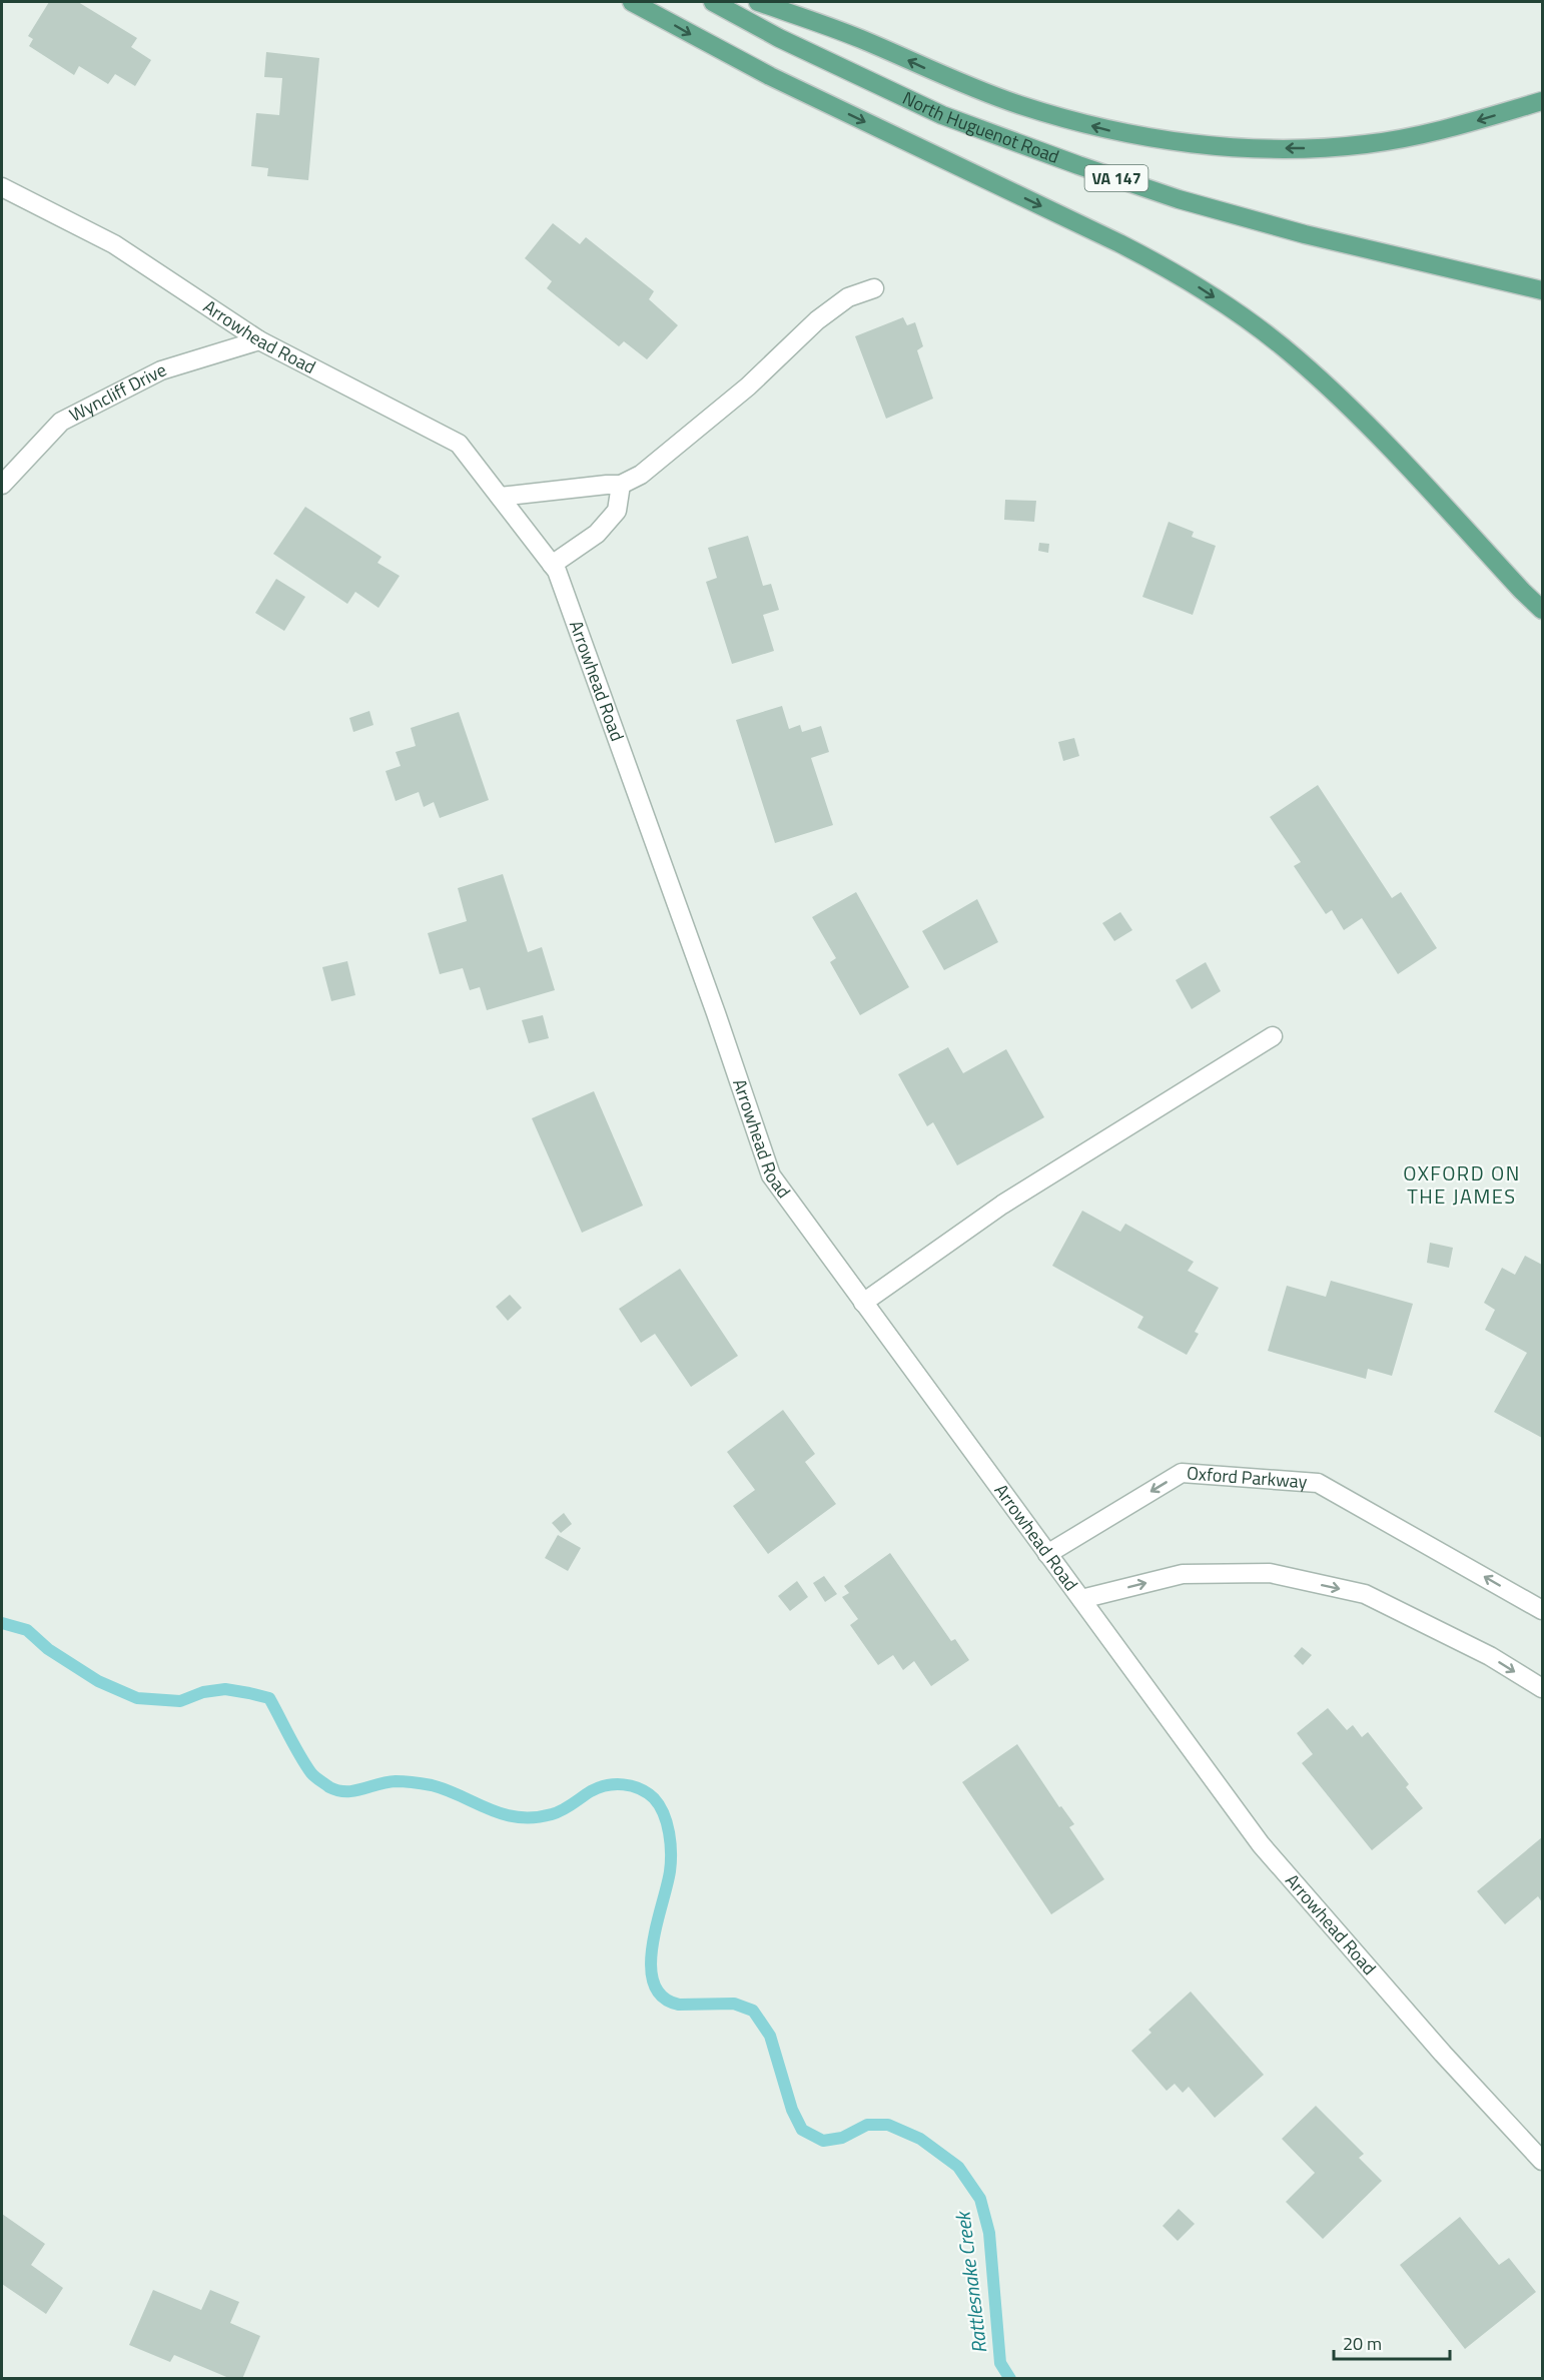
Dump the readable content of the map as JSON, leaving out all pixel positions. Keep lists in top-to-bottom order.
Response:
{
  "streets": {
    "main road": ["North Huguenot Road", "VA 147"],
    "street": ["Arrowhead Road", "Wyncliff Drive", "Oxford Parkway"]
  },
  "crossings": [
    ["Arrowhead Road", "Wyncliff Drive"],
    ["Arrowhead Road", "Oxford Parkway"]
  ],
  "districts": ["OXFORD ON THE JAMES"],
  "water": ["Rattlesnake Creek"],
  "scale_bar": "20 m"
}
